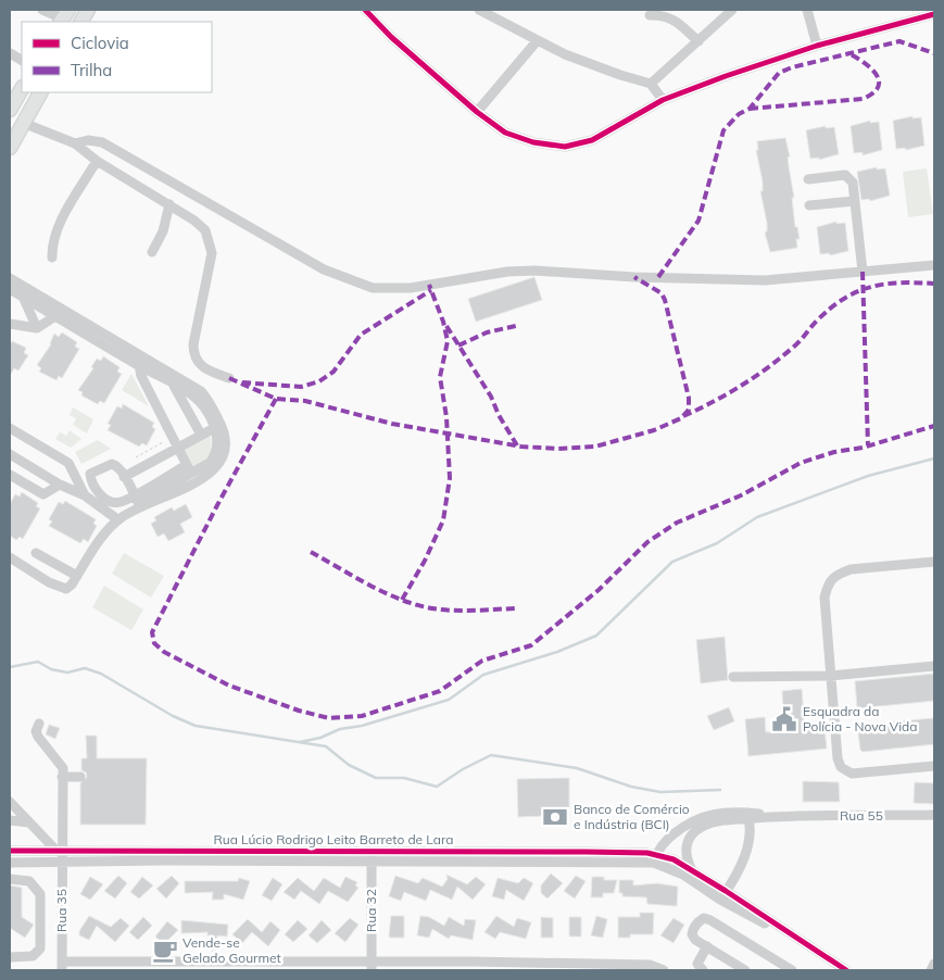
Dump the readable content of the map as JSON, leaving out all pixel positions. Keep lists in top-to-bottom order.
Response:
{
  "streets": {
    "street": [
      "Rua 55",
      "Rua Lúcio Rodrigo Leito Barreto de Lara",
      "Rua 35",
      "Rua 32"
    ]
  },
  "crossings": [
    ["Rua Lúcio Rodrigo Leito Barreto de Lara", "Rua 35"],
    ["Rua Lúcio Rodrigo Leito Barreto de Lara", "Rua 32"]
  ],
  "places": {
    "public building": ["Esquadra da Polícia - Nova Vida"],
    "bank": ["Banco de Comércio e Indústria (BCI)"],
    "cafe": ["Vende-se Gelado Gourmet"]
  },
  "legend": ["Ciclovia", "Trilha"]
}
